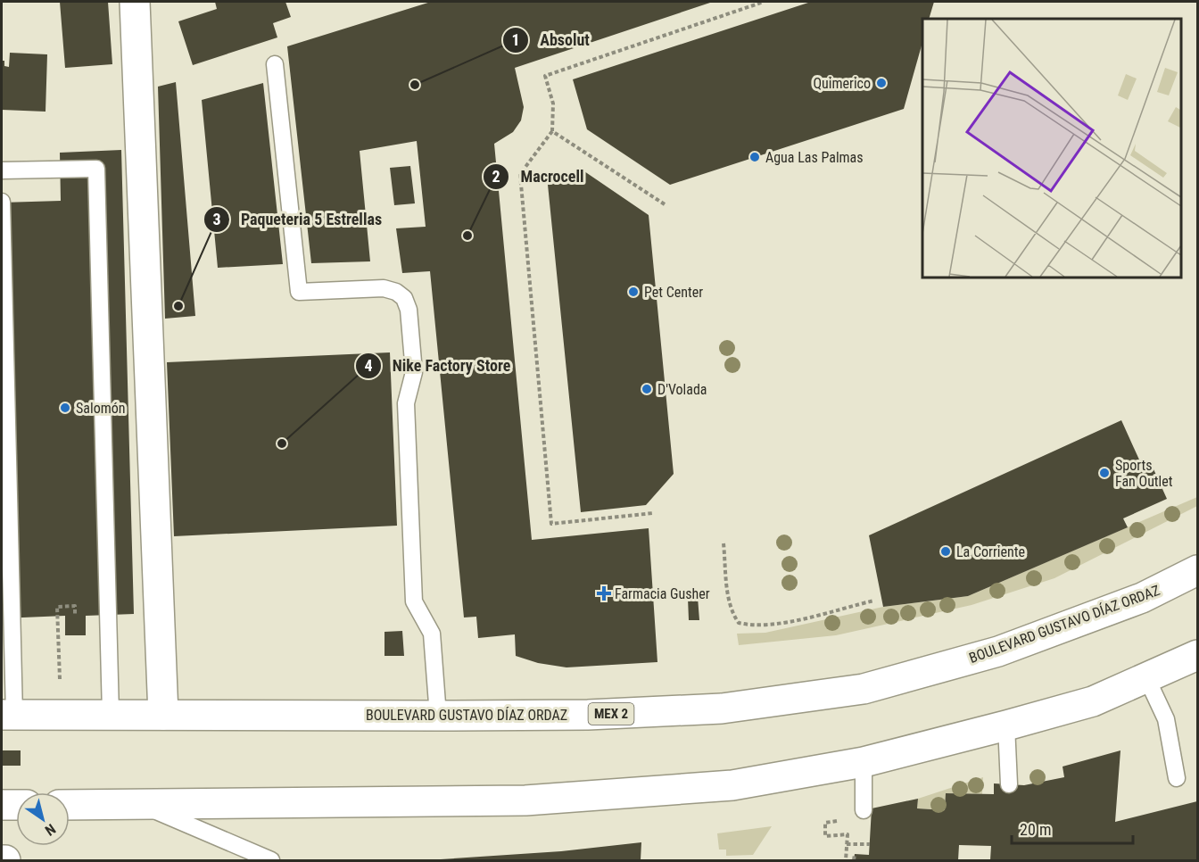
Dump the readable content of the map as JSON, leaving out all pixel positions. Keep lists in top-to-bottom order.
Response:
{
  "streets": {
    "main road": ["BOULEVARD GUSTAVO DÍAZ ORDAZ", "MEX 2"]
  },
  "places": {
    "other": [
      "Quimerico",
      "Absolut",
      "Agua Las Palmas",
      "Macrocell",
      "Pet Center",
      "Paqueteria 5 Estrellas",
      "D'Volada",
      "Salomón",
      "Nike Factory Store",
      "Sports Fan Outlet",
      "La Corriente"
    ],
    "health": ["Farmacia Gusher"]
  },
  "scale_bar": "20 m",
  "north": "bottom right"
}
